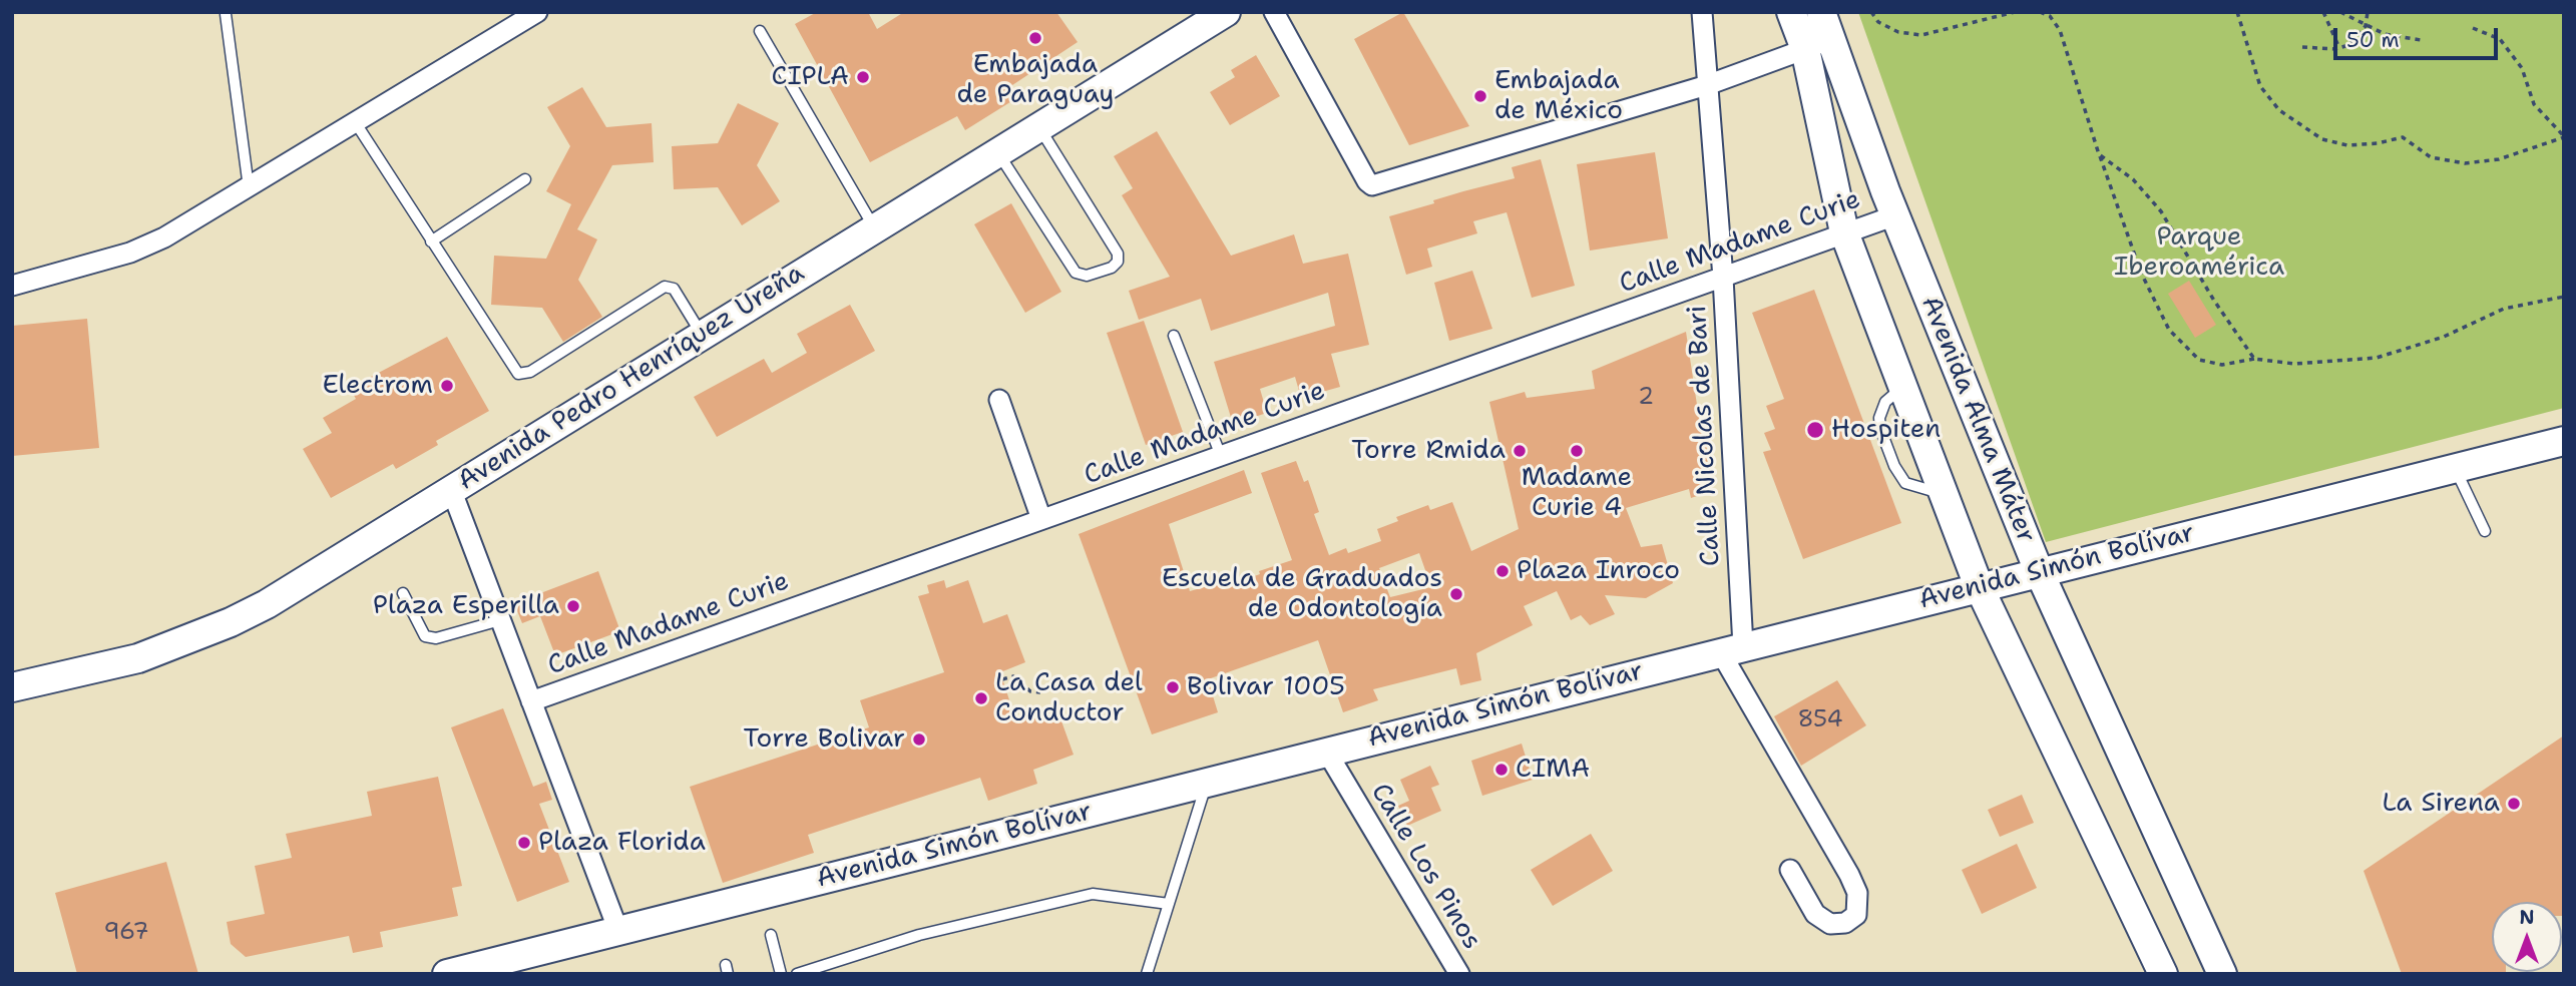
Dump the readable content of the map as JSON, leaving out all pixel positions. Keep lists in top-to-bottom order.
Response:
{
  "streets": {
    "main road": ["Avenida Pedro Henríquez Ureña", "Avenida Alma Máter", "Avenida Simón Bolívar"],
    "street": ["Calle Madame Curie", "Calle Nicolas de Bari", "Calle Los Pinos"]
  },
  "crossings": [
    ["Calle Madame Curie", "Avenida Alma Máter"],
    ["Calle Madame Curie", "Calle Nicolas de Bari"],
    ["Avenida Alma Máter", "Avenida Simón Bolívar"],
    ["Calle Nicolas de Bari", "Avenida Simón Bolívar"],
    ["Avenida Simón Bolívar", "Calle Los Pinos"]
  ],
  "parks": ["Parque Iberoamérica"],
  "places": [
    "Embajada de Paraguay",
    "CIPLA",
    "Embajada de México",
    "Electrom",
    "Hospiten",
    "Torre Rmida",
    "Madame Curie 4",
    "Plaza Inroco",
    "Escuela de Graduados de Odontología",
    "Plaza Esperilla",
    "Bolivar 1005",
    "La Casa del Conductor",
    "Torre Bolivar",
    "CIMA",
    "La Sirena",
    "Plaza Florida"
  ],
  "house_numbers": ["2", "854", "967"],
  "scale_bar": "50 m",
  "north": "top"
}
